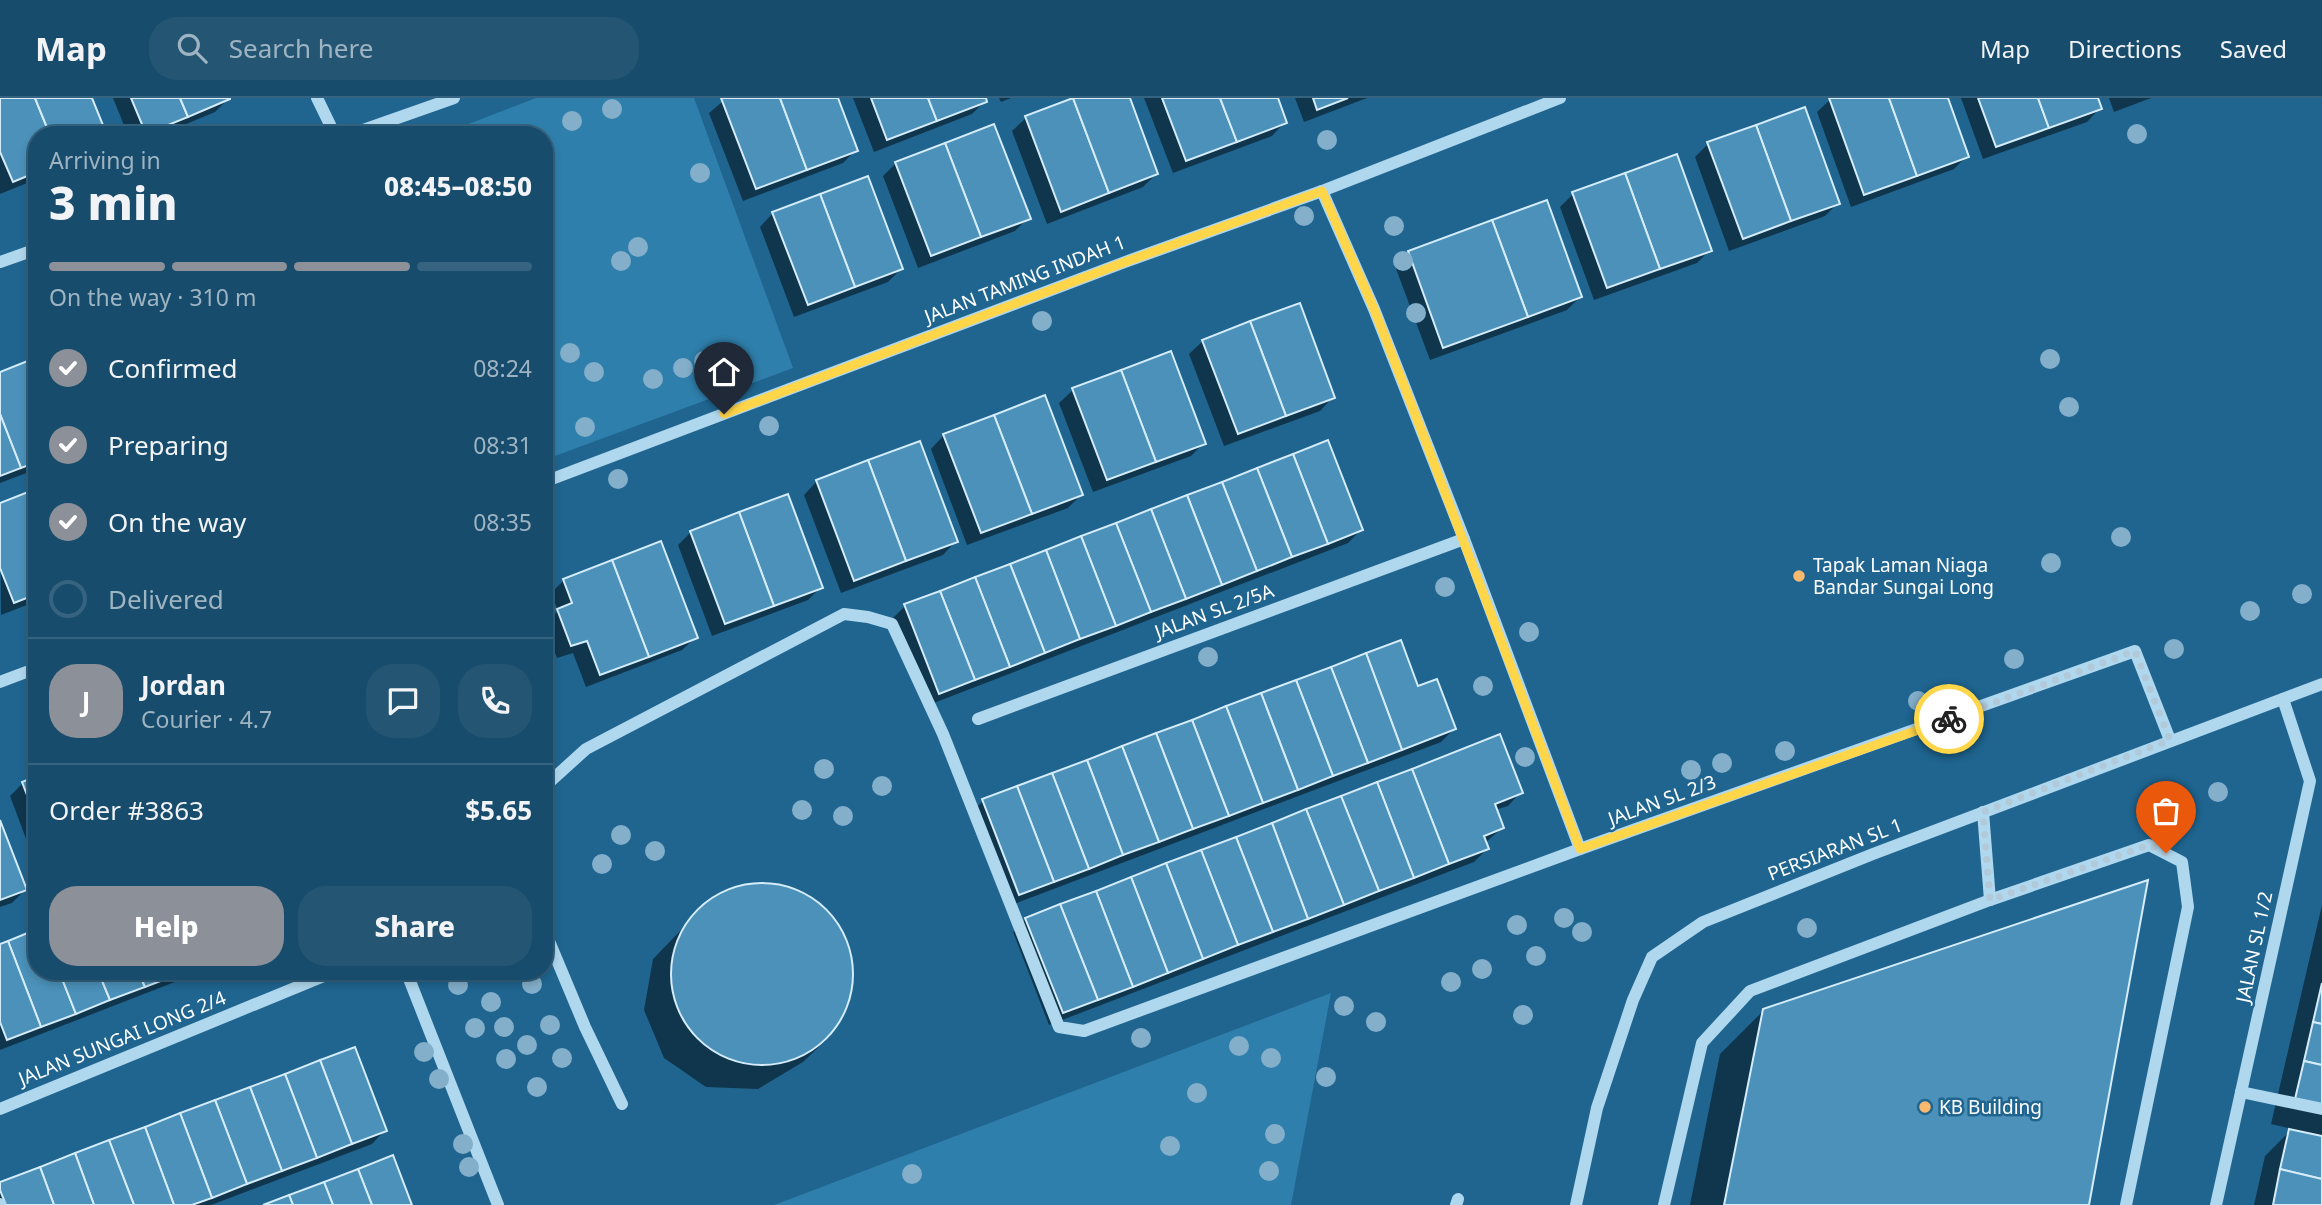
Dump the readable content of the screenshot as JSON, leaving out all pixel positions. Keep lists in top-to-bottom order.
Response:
{
  "streets": {
    "street": [
      "JALAN TAMING INDAH 1",
      "JALAN SL 2/5A",
      "JALAN SL 2/3",
      "PERSIARAN SL 1",
      "JALAN SL 1/2",
      "JALAN SUNGAI LONG 2/4"
    ]
  },
  "crossings": [
    ["JALAN SL 2/3", "PERSIARAN SL 1"],
    ["PERSIARAN SL 1", "JALAN SL 1/2"]
  ],
  "places": ["Tapak Laman Niaga Bandar Sungai Long", "KB Building"],
  "page": {
    "header": "Map",
    "search": "Search here",
    "nav": ["Map", "Directions", "Saved"],
    "heading": ["3 min", "Arriving in", "08:45–08:50"],
    "panel": [
      "Jordan",
      "Courier · 4.7",
      "Order #3863",
      "$5.65"
    ],
    "bar": "On the way · 310 m",
    "list": [
      ["Confirmed", "08:24"],
      ["Preparing", "08:31"],
      ["On the way", "08:35"],
      "Delivered"
    ],
    "round": "J",
    "buttons": ["Help", "Share"]
  }
}
